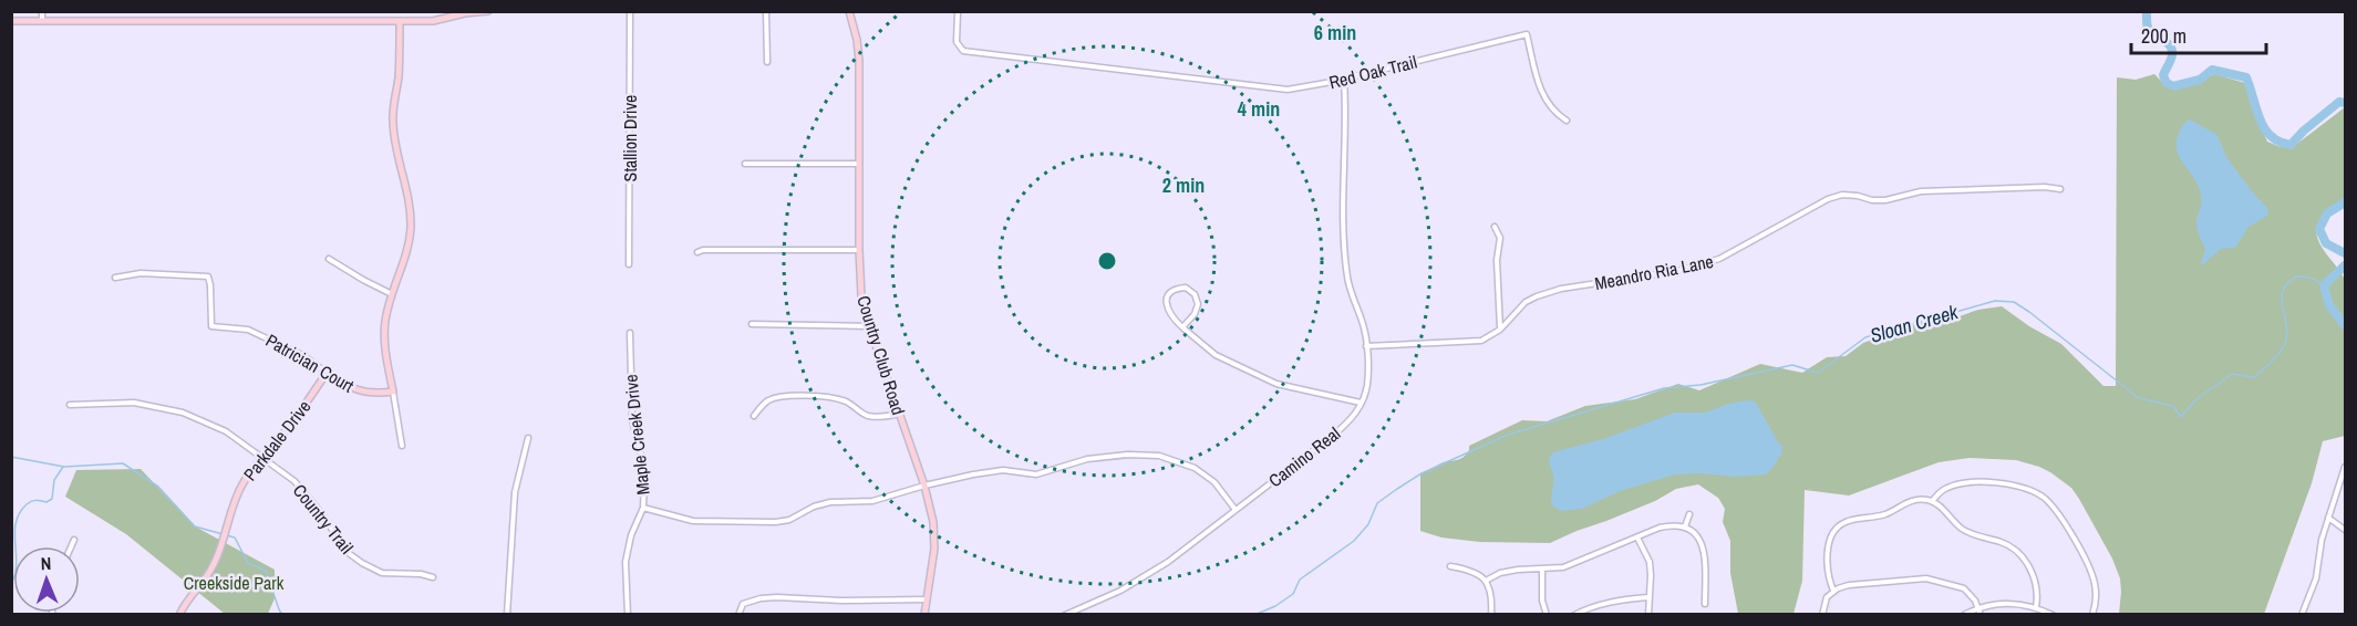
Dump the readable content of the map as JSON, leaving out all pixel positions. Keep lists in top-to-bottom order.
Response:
{
  "streets": {
    "street": [
      "Red Oak Trail",
      "Stallion Drive",
      "Meandro Ria Lane",
      "Country Club Road",
      "Patrician Court",
      "Maple Creek Drive",
      "Parkdale Drive",
      "Camino Real",
      "Country Trail"
    ]
  },
  "crossings": [
    ["Red Oak Trail", "Camino Real"],
    ["Meandro Ria Lane", "Camino Real"],
    ["Patrician Court", "Parkdale Drive"],
    ["Parkdale Drive", "Country Trail"]
  ],
  "water": ["Sloan Creek"],
  "parks": ["Creekside Park"],
  "scale_bar": "200 m",
  "north": "top",
  "rings": ["6 min", "4 min", "2 min"]
}
